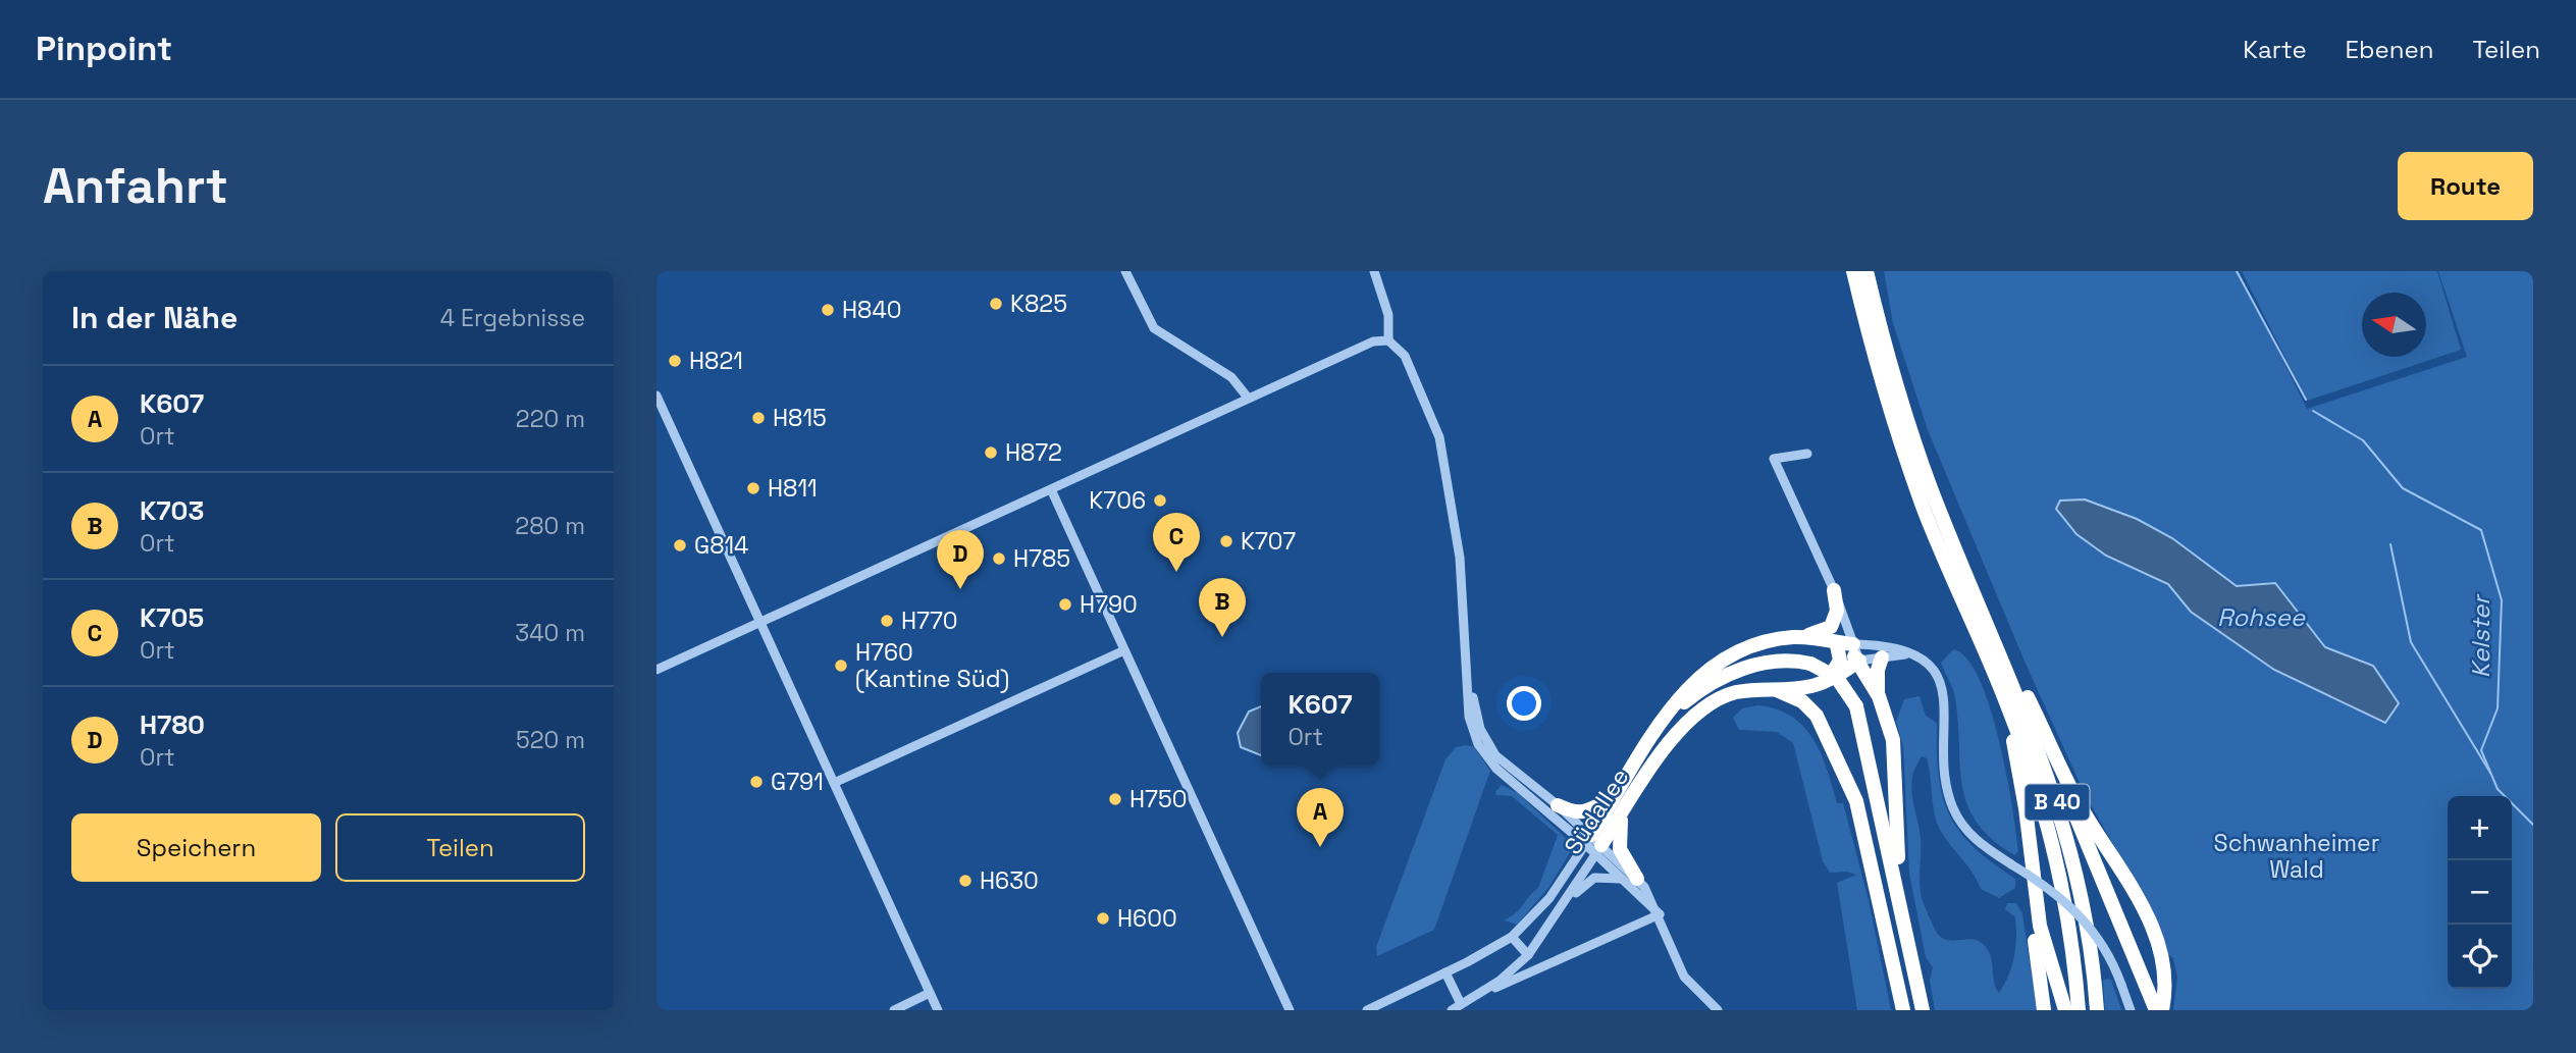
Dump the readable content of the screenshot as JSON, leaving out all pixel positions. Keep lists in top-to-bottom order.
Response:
{
  "streets": {
    "highway": ["B 40", "Südallee"]
  },
  "water": ["Rohsee", "Kelster"],
  "parks": ["Schwanheimer Wald"],
  "places": [
    "K825",
    "H840",
    "H821",
    "H815",
    "H872",
    "H811",
    "K706",
    "K707",
    "G814",
    "H785",
    "H790",
    "H770",
    "H760 (Kantine Süd)",
    "G791",
    "H750",
    "H630",
    "H600"
  ],
  "north": "left",
  "page": {
    "header": "Pinpoint",
    "nav": ["Karte", "Ebenen", "Teilen"],
    "buttons": [
      "Route",
      ["Speichern", "Teilen"]
    ],
    "title": "Anfahrt",
    "heading": ["In der Nähe", "4 Ergebnisse"],
    "list": [
      {
        "mark": "A",
        "name": "K607",
        "note": "Ort",
        "value": "220 m"
      },
      {
        "mark": "B",
        "name": "K703",
        "note": "Ort",
        "value": "280 m"
      },
      {
        "mark": "C",
        "name": "K705",
        "note": "Ort",
        "value": "340 m"
      },
      {
        "mark": "D",
        "name": "H780",
        "note": "Ort",
        "value": "520 m"
      }
    ],
    "pins": [
      "C",
      "D",
      "B",
      "A"
    ],
    "popup": ["K607", "Ort"],
    "map_buttons": ["+", "−"]
  }
}
